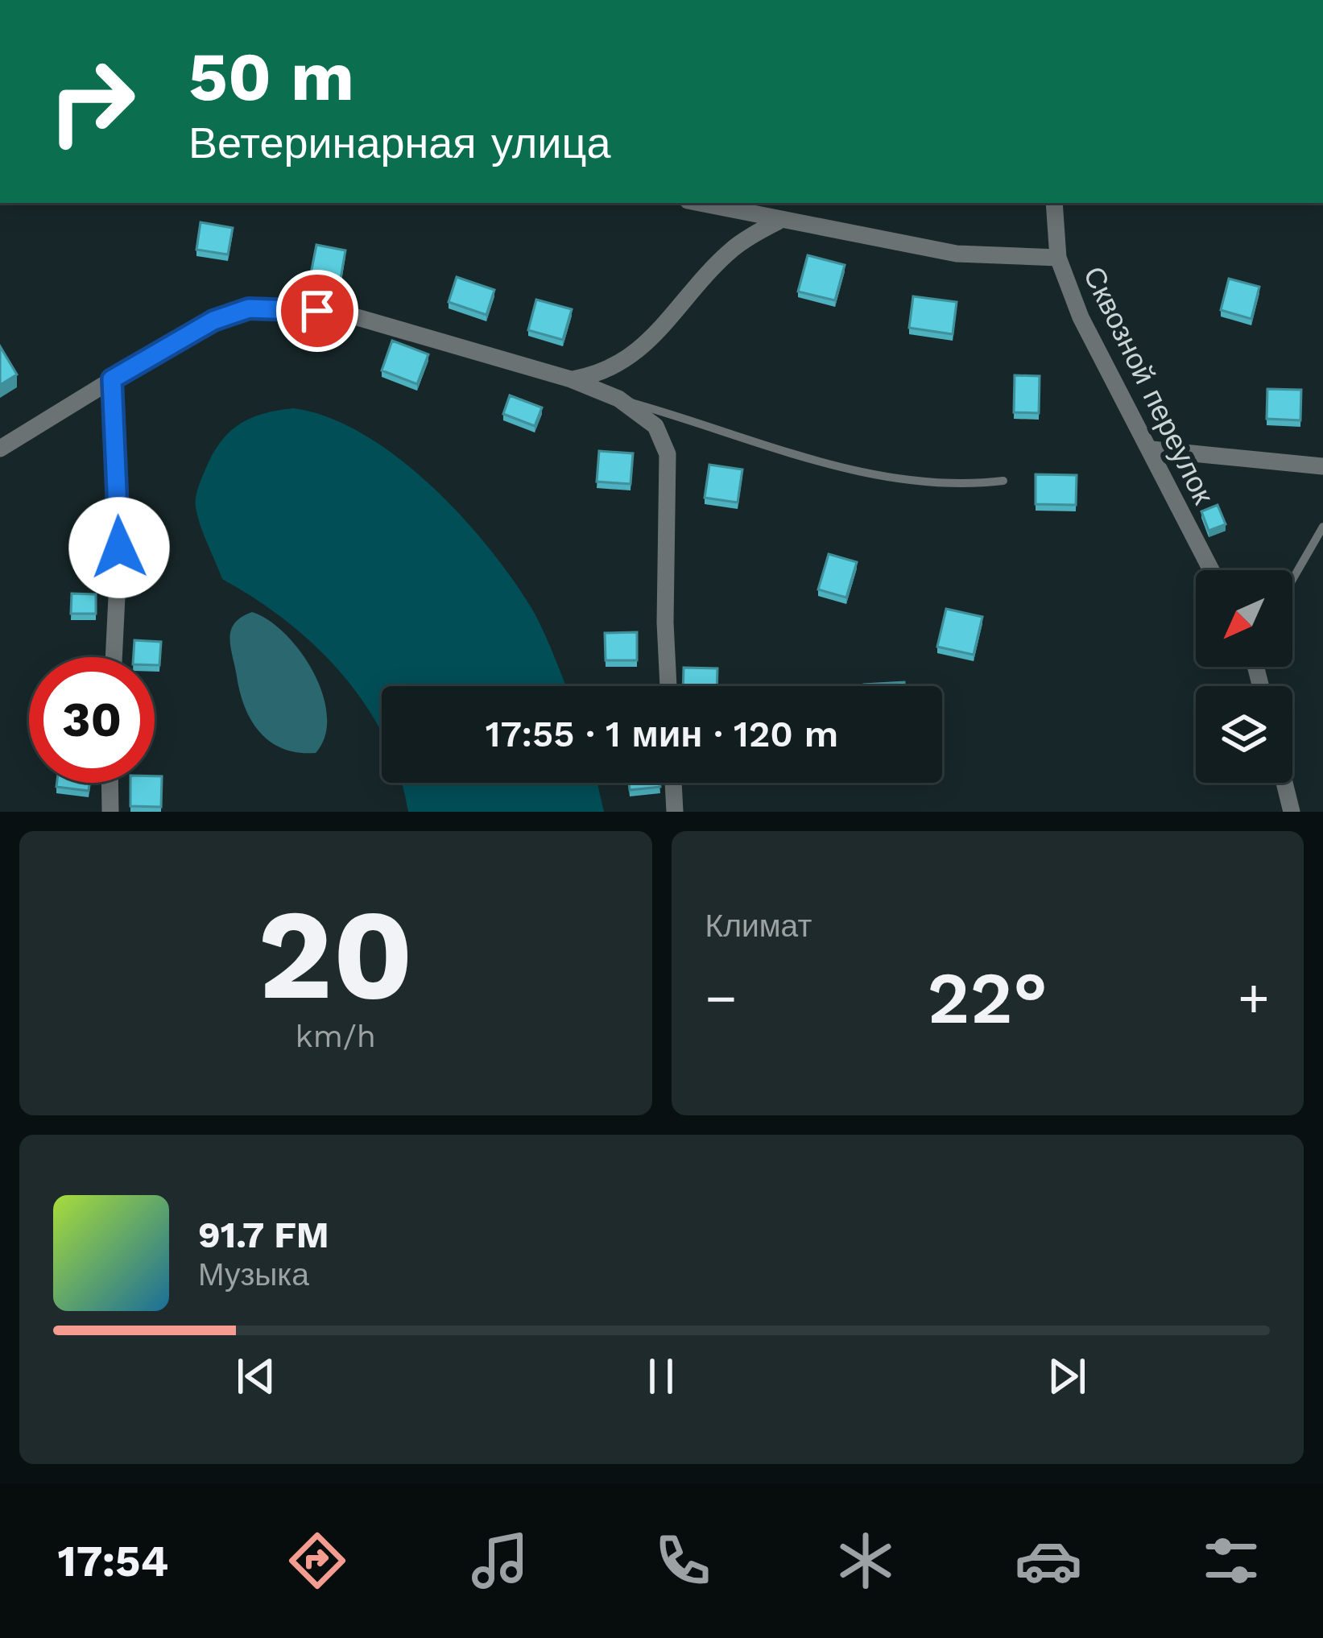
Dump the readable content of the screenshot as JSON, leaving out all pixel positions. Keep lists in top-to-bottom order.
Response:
{
  "streets": {
    "street": ["Сквозной переулок"]
  },
  "north": "bottom left",
  "page": {
    "turn": ["50 m", "Ветеринарная улица"],
    "limit": "30",
    "trip": "17:55 · 1 мин · 120 m",
    "tile": [
      ["20", "km/h"],
      "Климат"
    ],
    "heat": ["−", "22°", "+"],
    "song": ["91.7 FM", "Музыка"],
    "tabs": "17:54"
  }
}
